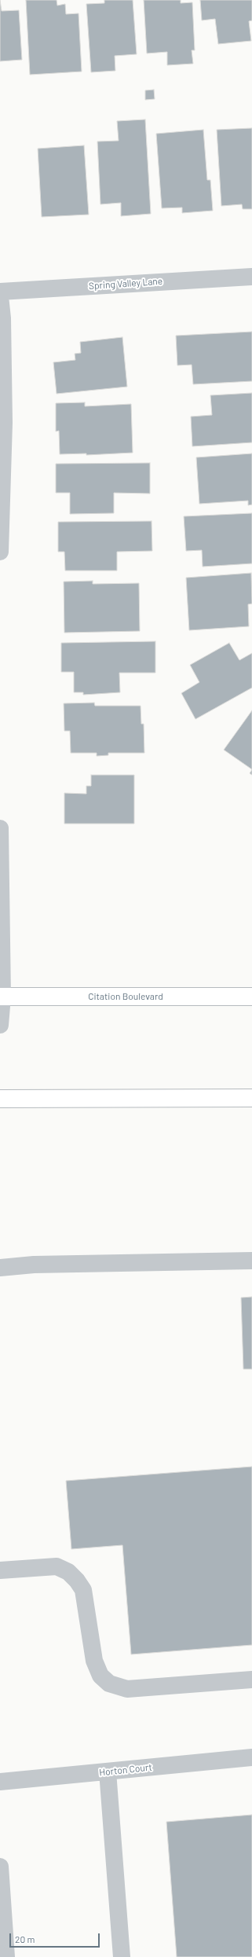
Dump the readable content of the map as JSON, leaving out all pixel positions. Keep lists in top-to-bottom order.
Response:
{
  "streets": {
    "main road": ["Citation Boulevard"],
    "street": ["Spring Valley Lane", "Horton Court"]
  },
  "scale_bar": "20 m"
}
